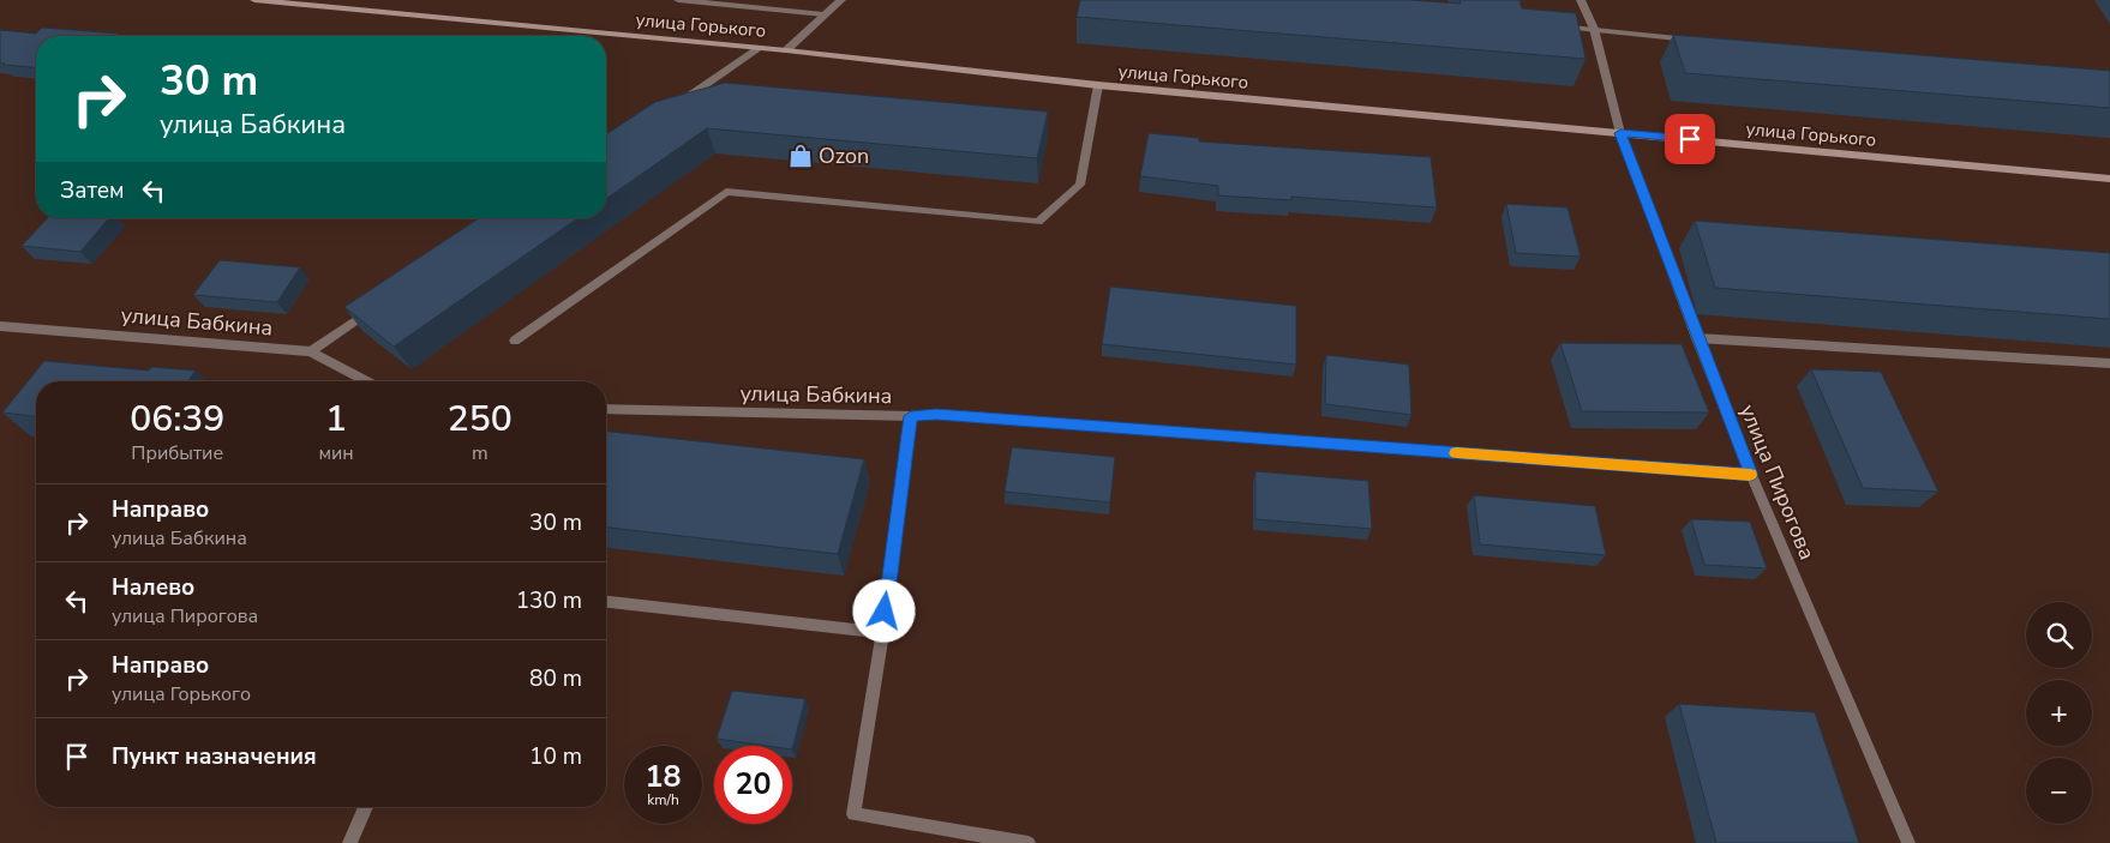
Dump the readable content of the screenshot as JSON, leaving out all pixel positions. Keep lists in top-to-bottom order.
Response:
{
  "streets": {
    "street": ["улица Горького", "улица Бабкина", "улица Пирогова"]
  },
  "crossings": [
    ["улица Горького", "улица Пирогова"],
    ["улица Бабкина", "улица Пирогова"]
  ],
  "places": {
    "shop": ["Ozon"]
  },
  "page": {
    "turn": ["30 m", "улица Бабкина"],
    "then": "Затем",
    "eta": [
      "06:39",
      "Прибытие",
      "1",
      "мин",
      "250",
      "m"
    ],
    "list": [
      {
        "name": "Направо",
        "note": "улица Бабкина",
        "value": "30 m"
      },
      {
        "name": "Налево",
        "note": "улица Пирогова",
        "value": "130 m"
      },
      {
        "name": "Направо",
        "note": "улица Горького",
        "value": "80 m"
      },
      {
        "name": "Пункт назначения",
        "value": "10 m"
      }
    ],
    "map_buttons": ["+", "−"],
    "speed": "18 km/h",
    "limit": "20"
  }
}
